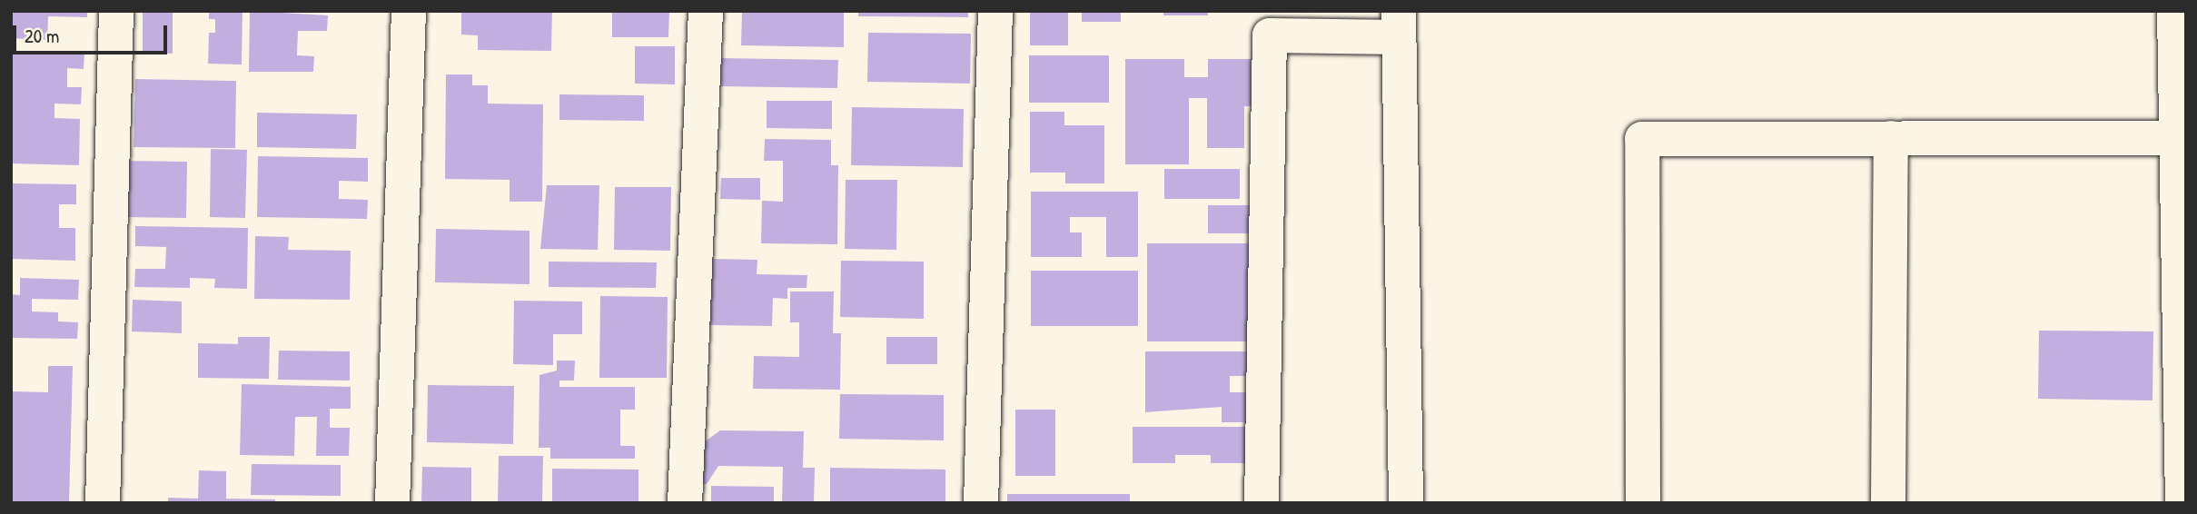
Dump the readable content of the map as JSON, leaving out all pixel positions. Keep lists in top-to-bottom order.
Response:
{
  "scale_bar": "20 m"
}
